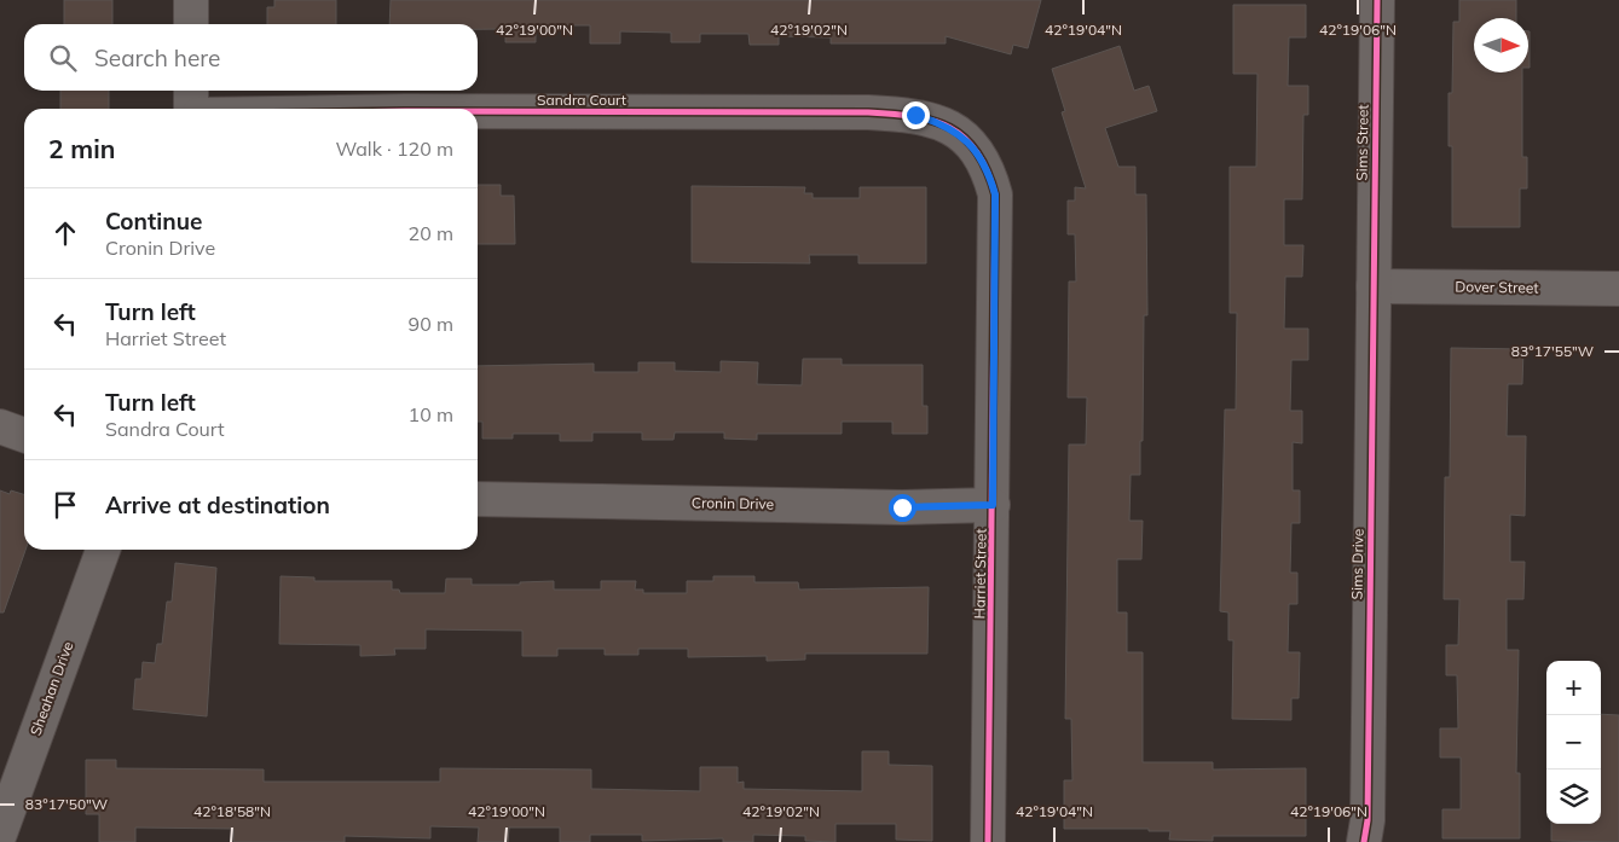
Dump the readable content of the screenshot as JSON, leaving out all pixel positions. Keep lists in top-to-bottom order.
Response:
{
  "streets": {
    "street": [
      "Sandra Court",
      "Sims Street",
      "Dover Street",
      "Cronin Drive",
      "Sims Drive",
      "Harriet Street",
      "Sheahan Drive"
    ]
  },
  "crossings": [
    ["Sandra Court", "Harriet Street"],
    ["Sims Street", "Dover Street"],
    ["Sims Street", "Sims Drive"],
    ["Dover Street", "Sims Drive"],
    ["Cronin Drive", "Harriet Street"]
  ],
  "north": "right",
  "page": {
    "search": "Search here",
    "heading": ["2 min", "Walk · 120 m"],
    "list": [
      ["Continue", "Cronin Drive", "20 m"],
      ["Turn left", "Harriet Street", "90 m"],
      ["Turn left", "Sandra Court", "10 m"],
      "Arrive at destination"
    ],
    "map_buttons": ["+", "−"]
  },
  "coordinates": [
    "42°19'00\"N",
    "42°19'02\"N",
    "42°19'04\"N",
    "42°19'06\"N",
    "83°17'55\"W",
    "83°17'50\"W",
    "42°18'58\"N"
  ]
}
